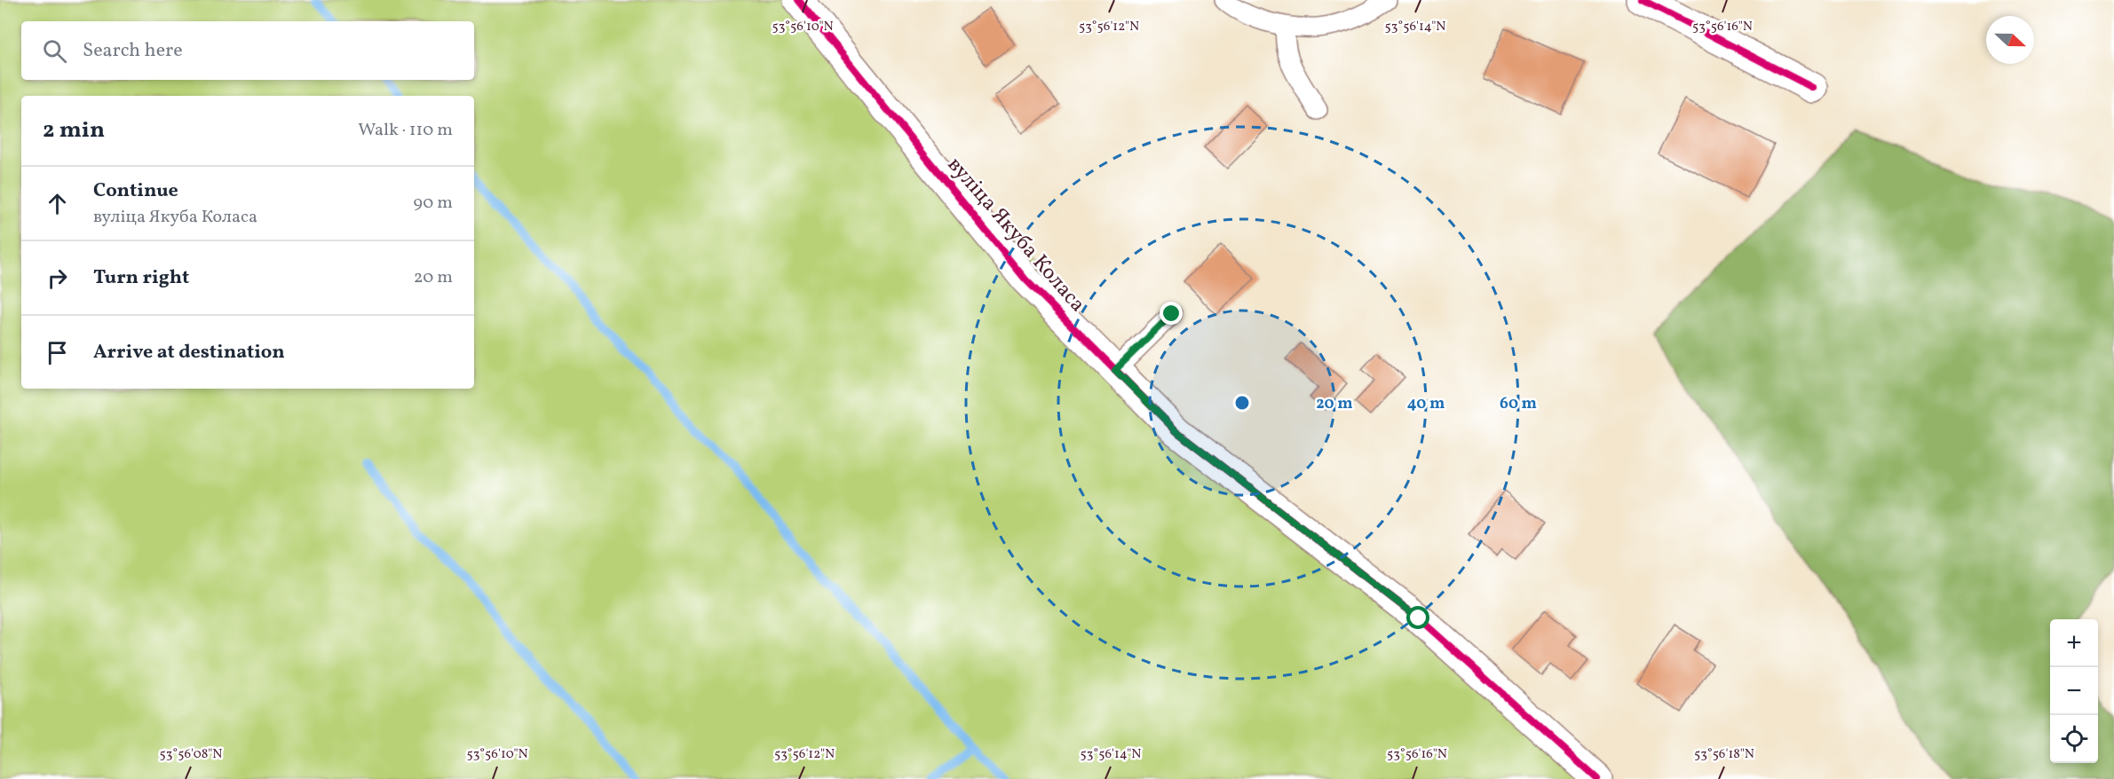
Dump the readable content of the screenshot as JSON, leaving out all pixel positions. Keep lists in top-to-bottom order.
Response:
{
  "streets": {
    "street": ["вуліца Якуба Коласа"]
  },
  "north": "right",
  "page": {
    "search": "Search here",
    "heading": ["2 min", "Walk · 110 m"],
    "list": [
      ["Continue", "вуліца Якуба Коласа", "90 m"],
      ["Turn right", "20 m"],
      "Arrive at destination"
    ],
    "map_buttons": ["+", "−"]
  },
  "coordinates": [
    "53°56'10\"N",
    "53°56'12\"N",
    "53°56'14\"N",
    "53°56'16\"N",
    "53°56'08\"N",
    "53°56'18\"N"
  ],
  "rings": ["20 m", "40 m", "60 m"]
}
